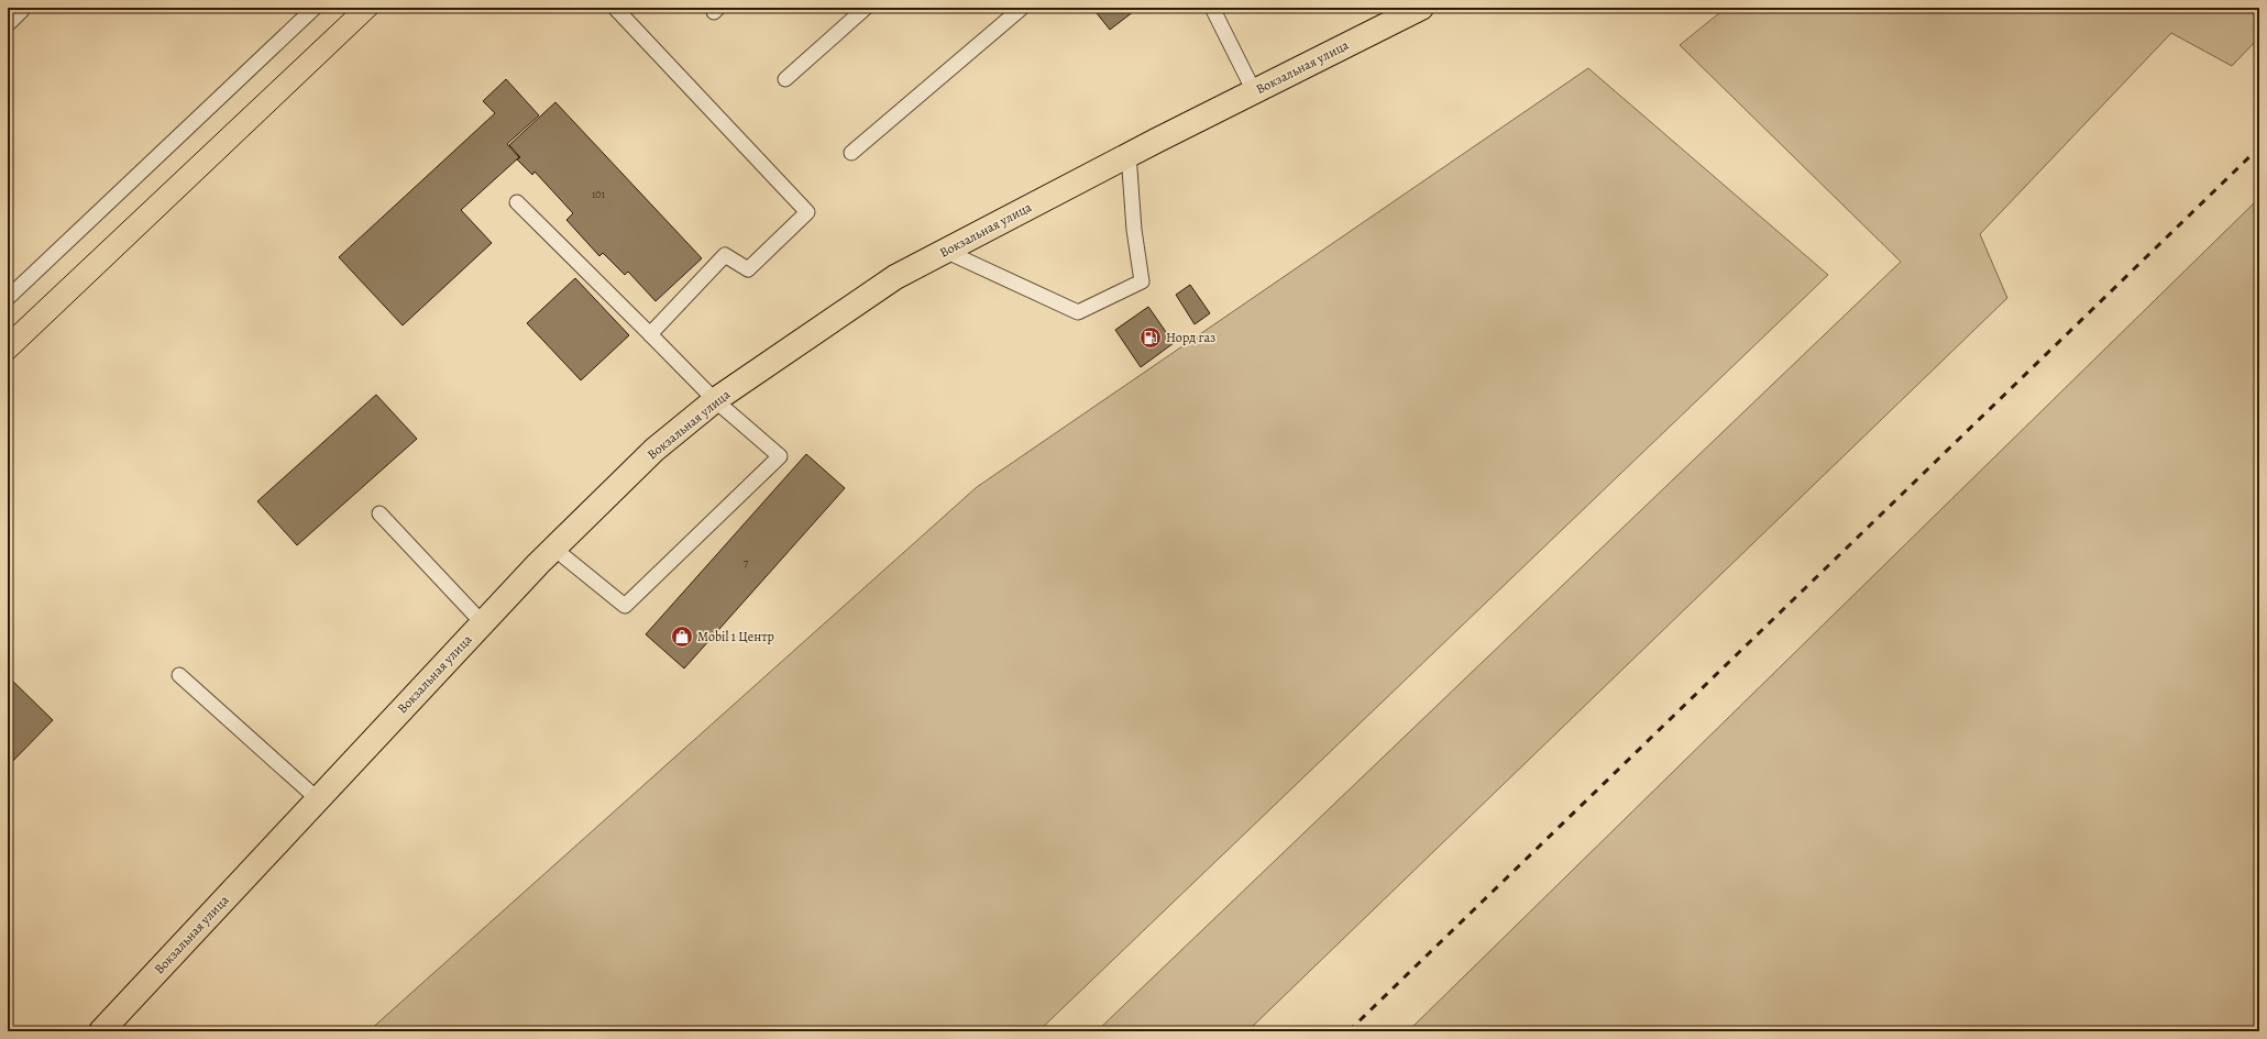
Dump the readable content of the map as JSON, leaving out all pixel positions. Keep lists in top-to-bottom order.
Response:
{
  "streets": {
    "main road": ["Вокзальная улица"]
  },
  "places": {
    "fuel station": ["Норд газ"],
    "shop": ["Mobil 1 Центр"]
  },
  "house_numbers": ["101", "7"]
}
